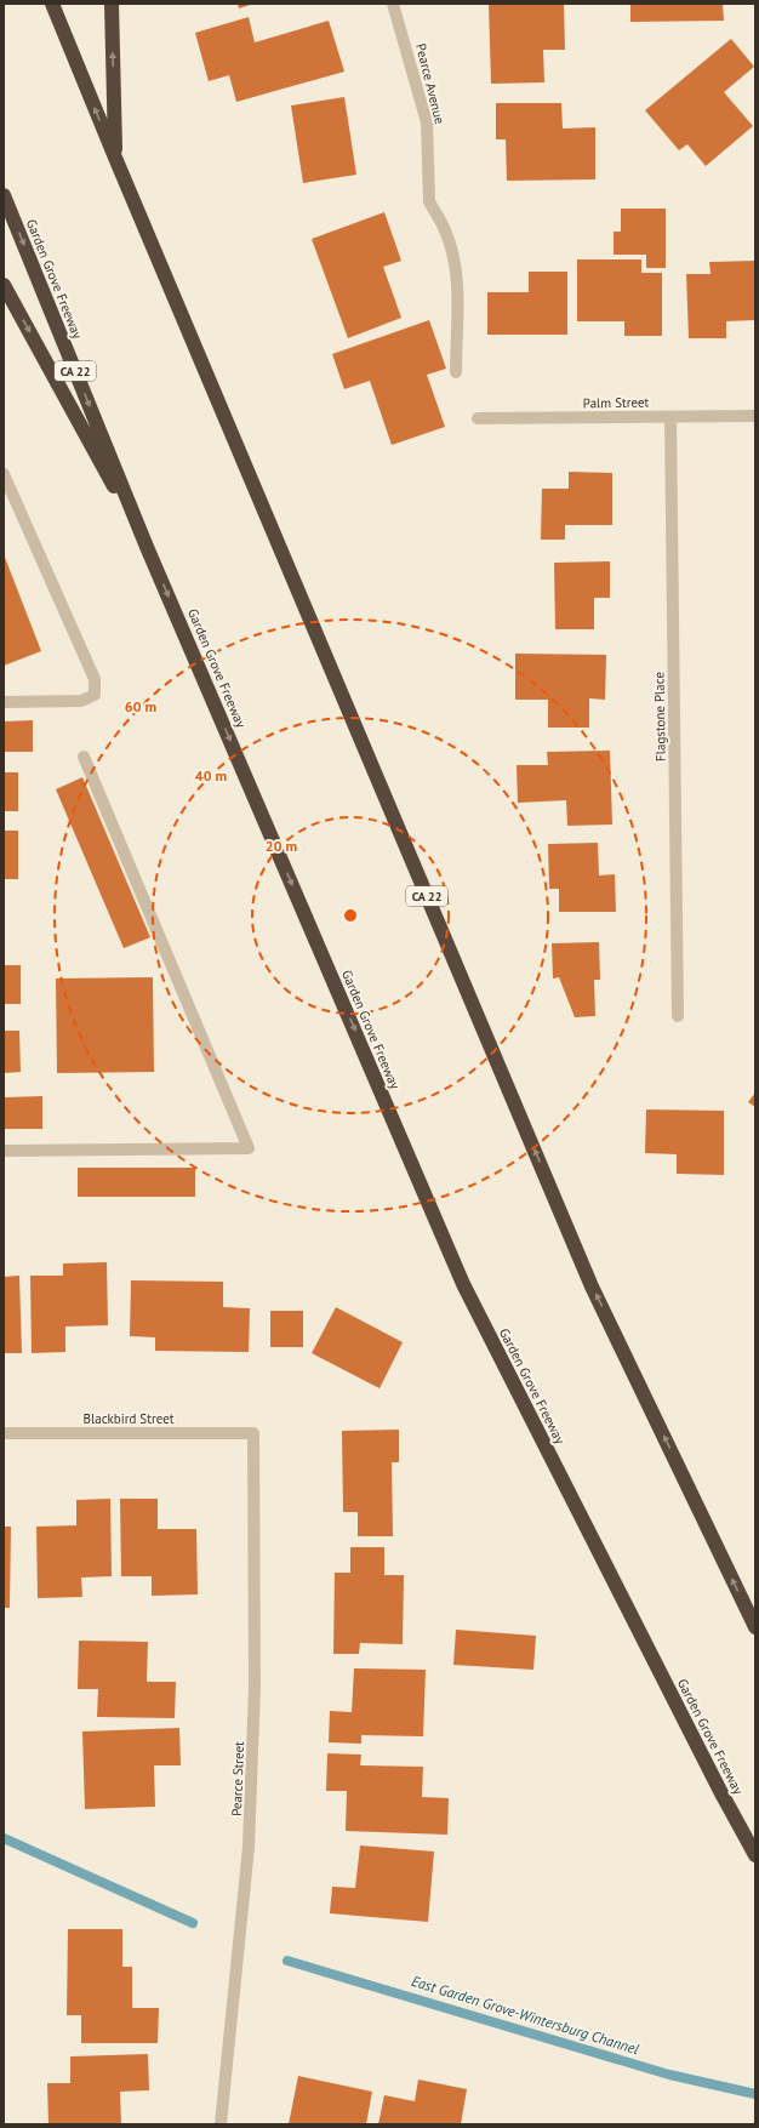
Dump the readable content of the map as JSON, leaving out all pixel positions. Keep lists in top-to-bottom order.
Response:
{
  "streets": {
    "highway": ["Garden Grove Freeway", "CA 22"],
    "street": [
      "Pearce Avenue",
      "Palm Street",
      "Flagstone Place",
      "Blackbird Street",
      "Pearce Street"
    ]
  },
  "crossings": [
    ["Palm Street", "Flagstone Place"],
    ["Blackbird Street", "Pearce Street"]
  ],
  "water": ["East Garden Grove-Wintersburg Channel"],
  "rings": ["60 m", "40 m", "20 m"]
}
